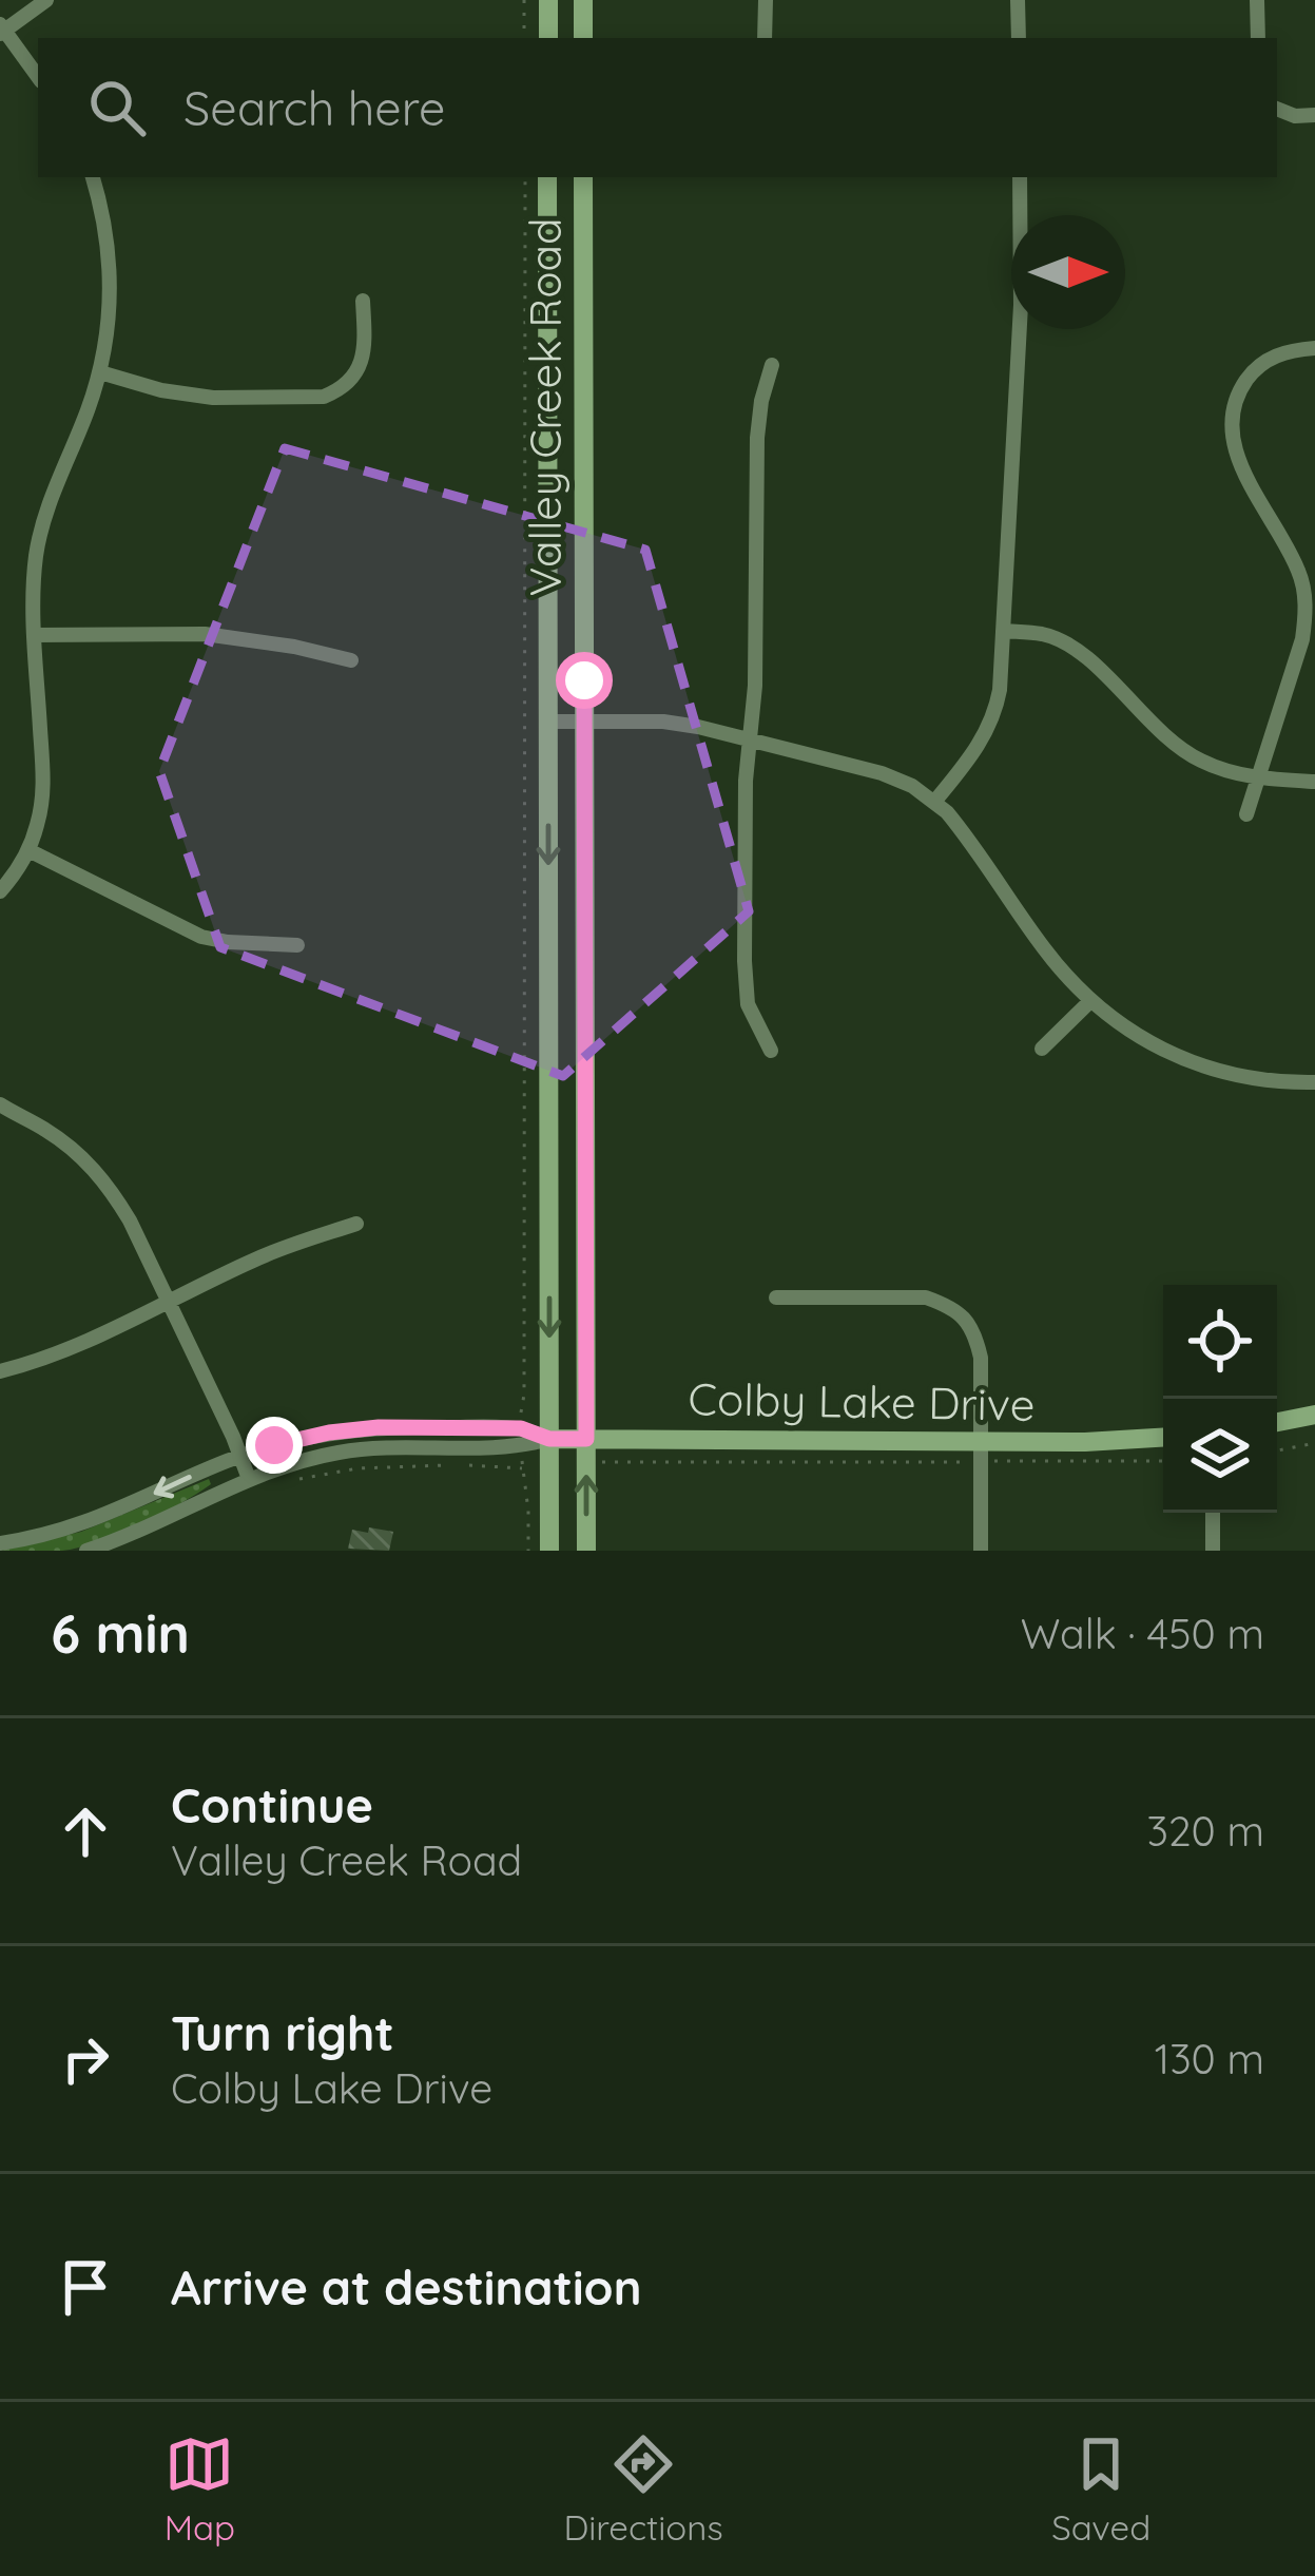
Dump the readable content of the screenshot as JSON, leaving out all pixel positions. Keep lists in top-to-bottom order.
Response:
{
  "streets": {
    "main road": ["Valley Creek Road", "Colby Lake Drive"]
  },
  "crossings": [
    ["Valley Creek Road", "Colby Lake Drive"]
  ],
  "north": "right",
  "page": {
    "search": "Search here",
    "heading": ["6 min", "Walk · 450 m"],
    "list": [
      ["Continue", "Valley Creek Road", "320 m"],
      ["Turn right", "Colby Lake Drive", "130 m"],
      "Arrive at destination"
    ],
    "nav": ["Map", "Directions", "Saved"]
  }
}
